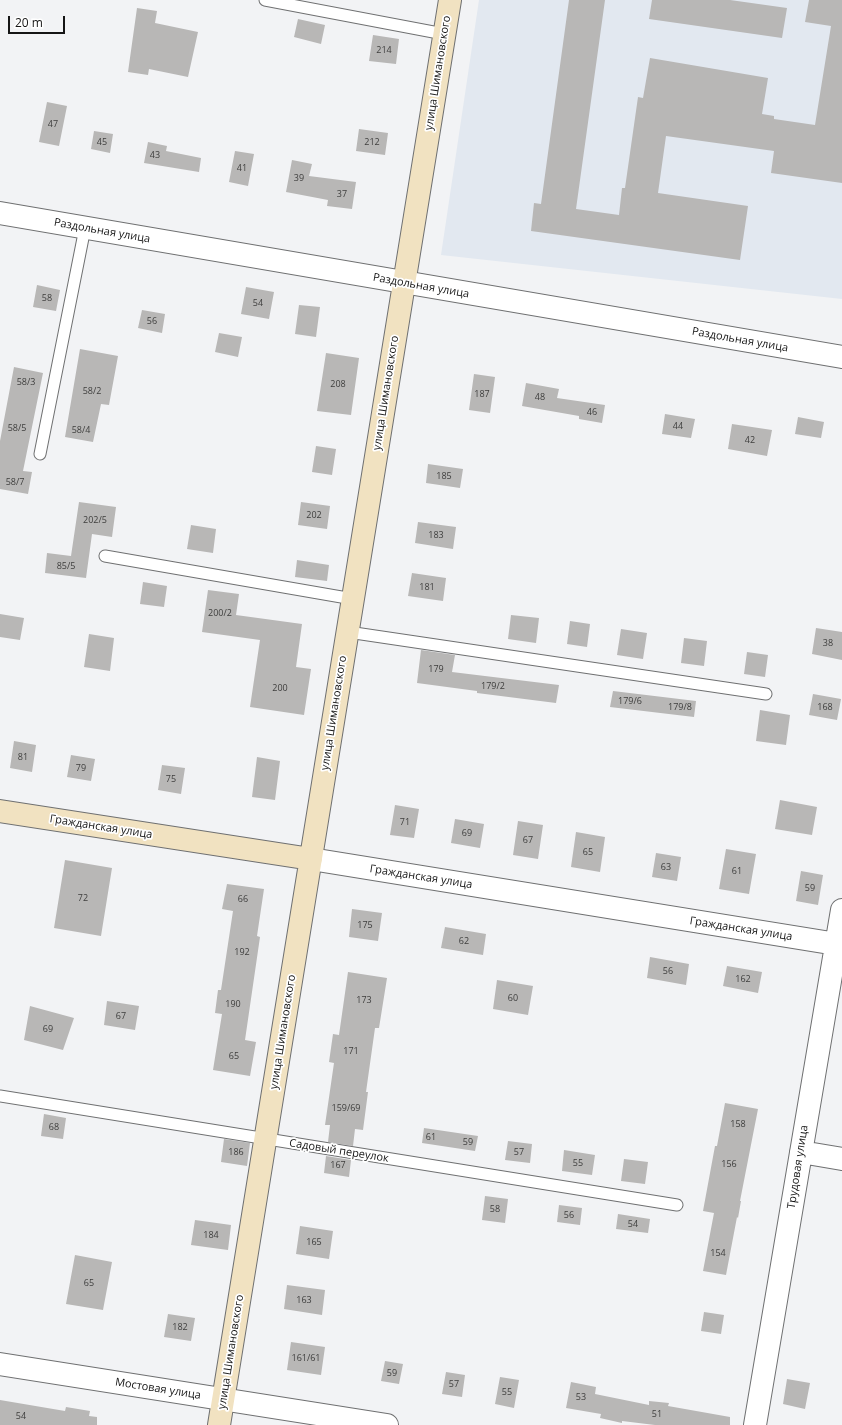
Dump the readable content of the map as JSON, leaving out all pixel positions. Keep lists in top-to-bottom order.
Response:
{
  "streets": {
    "street": [
      "улица Шимановского",
      "Раздольная улица",
      "Гражданская улица",
      "Трудовая улица",
      "Мостовая улица"
    ],
    "lane": ["Садовый переулок"]
  },
  "crossings": [
    ["улица Шимановского", "Раздольная улица"],
    ["улица Шимановского", "Гражданская улица"],
    ["улица Шимановского", "Садовый переулок"],
    ["улица Шимановского", "Мостовая улица"],
    ["Гражданская улица", "Трудовая улица"]
  ],
  "house_numbers": [
    "214",
    "47",
    "45",
    "212",
    "43",
    "41",
    "39",
    "37",
    "58",
    "54",
    "56",
    "58/3",
    "208",
    "58/2",
    "187",
    "48",
    "46",
    "44",
    "58/5",
    "58/4",
    "42",
    "185",
    "58/7",
    "202",
    "202/5",
    "183",
    "85/5",
    "181",
    "200/2",
    "38",
    "179",
    "179/2",
    "200",
    "179/6",
    "179/8",
    "168",
    "81",
    "79",
    "75",
    "71",
    "69",
    "67",
    "65",
    "63",
    "61",
    "59",
    "72",
    "66",
    "175",
    "62",
    "192",
    "56",
    "162",
    "60",
    "173",
    "190",
    "67",
    "69",
    "171",
    "65",
    "159/69",
    "158",
    "68",
    "61",
    "59",
    "186",
    "57",
    "55",
    "156",
    "167",
    "58",
    "56",
    "54",
    "184",
    "165",
    "154",
    "65",
    "163",
    "182",
    "161/61",
    "59",
    "57",
    "55",
    "53",
    "51",
    "54"
  ],
  "scale_bar": "20 m"
}
